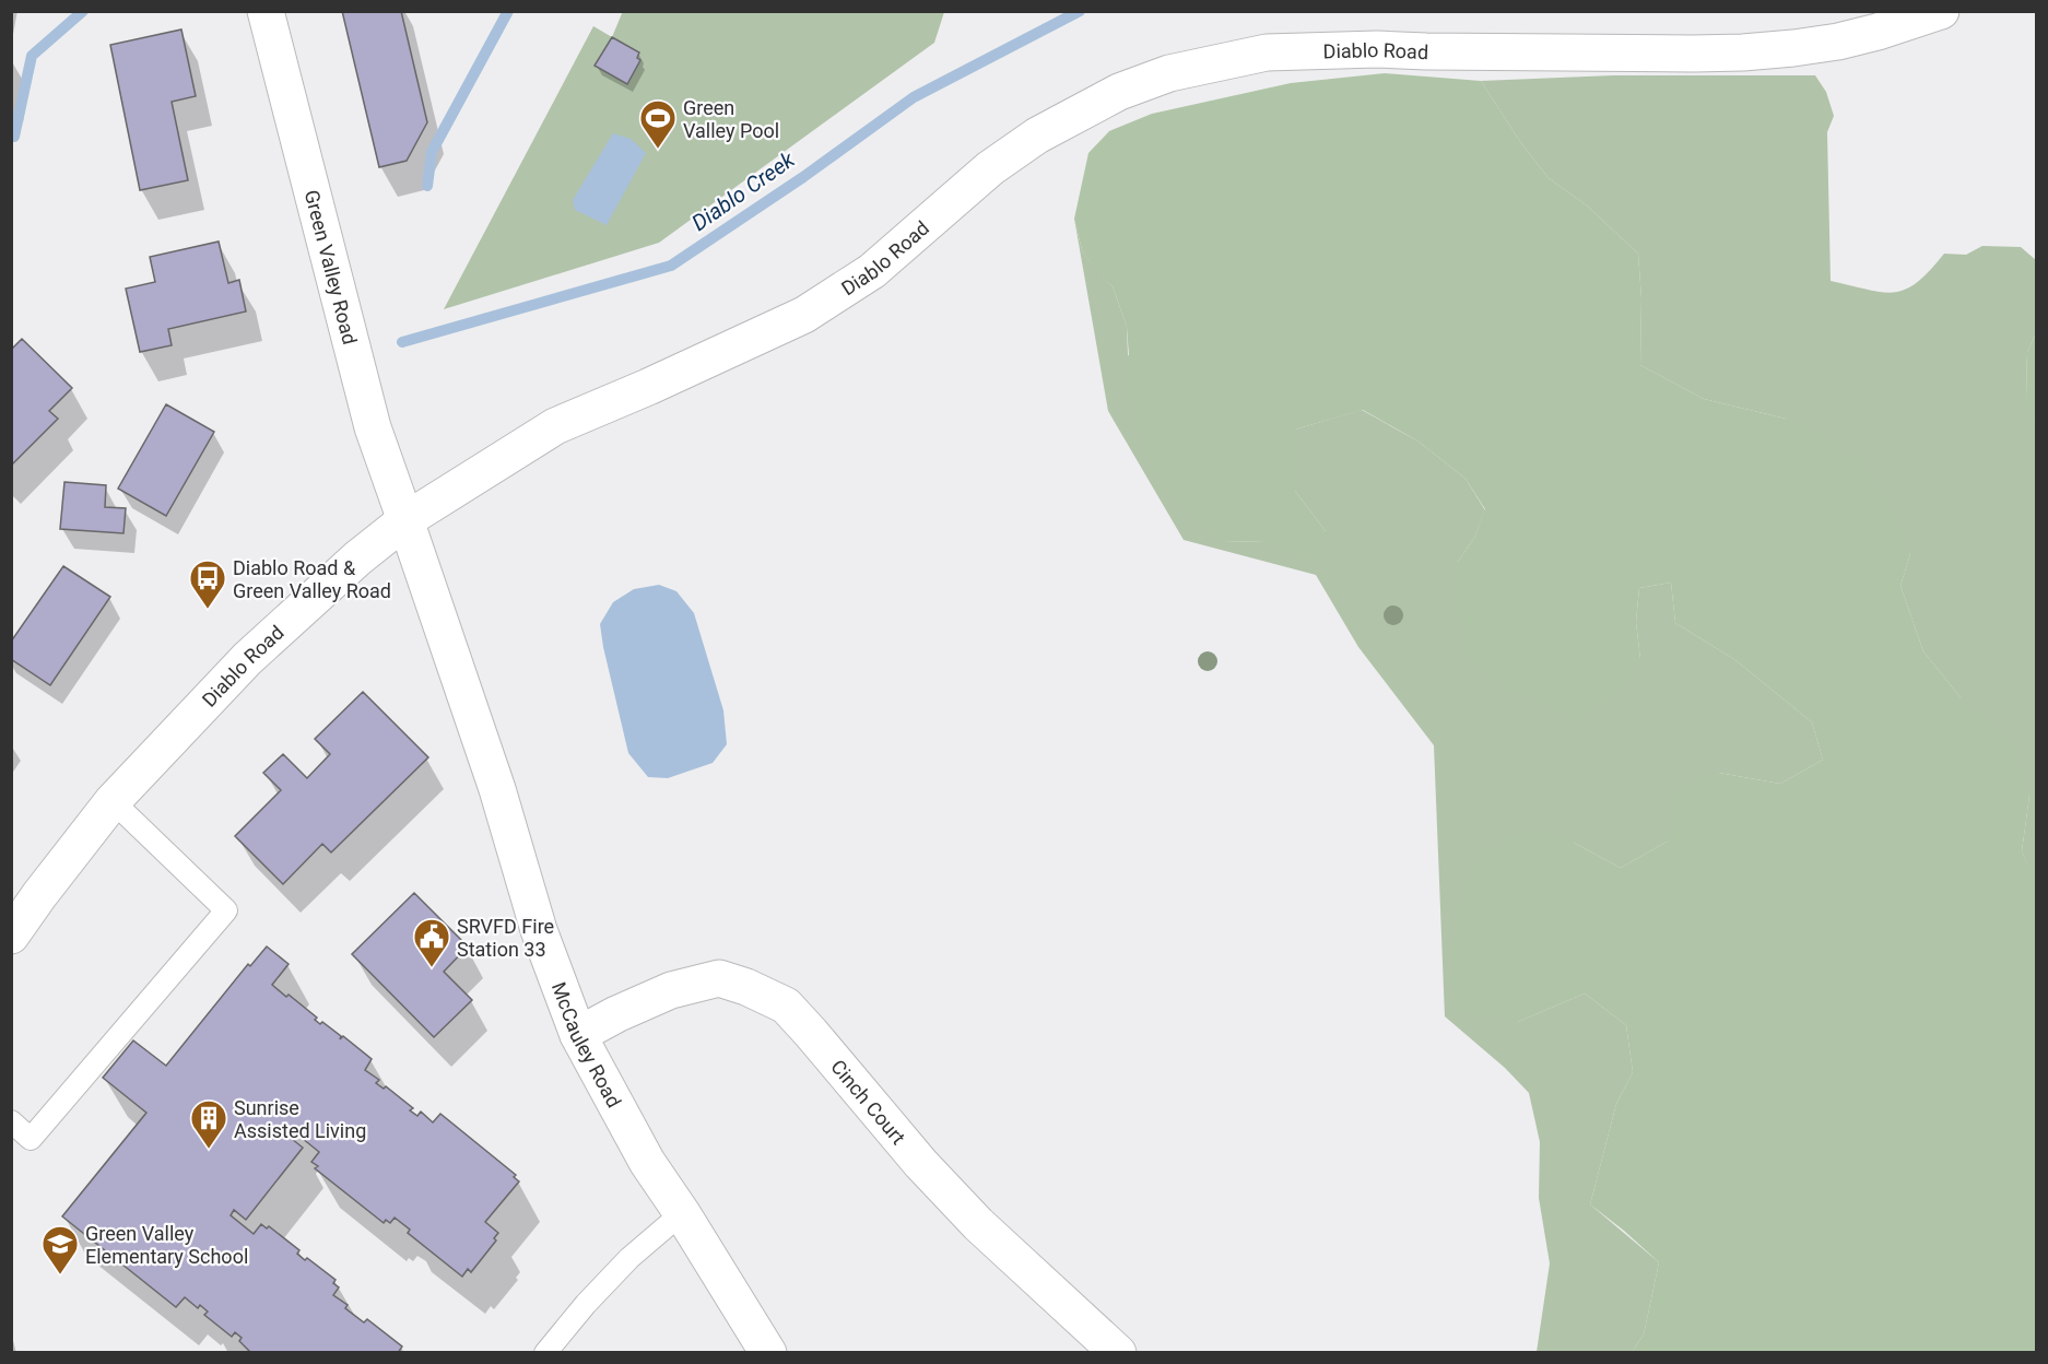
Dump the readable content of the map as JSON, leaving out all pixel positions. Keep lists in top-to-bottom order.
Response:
{
  "streets": {
    "street": [
      "Diablo Road",
      "Green Valley Road",
      "McCauley Road",
      "Cinch Court"
    ]
  },
  "crossings": [
    ["Diablo Road", "Green Valley Road"],
    ["Diablo Road", "McCauley Road"],
    ["Green Valley Road", "McCauley Road"],
    ["McCauley Road", "Cinch Court"]
  ],
  "water": ["Diablo Creek"],
  "places": {
    "sports": ["Green Valley Pool"],
    "bus stop": ["Diablo Road & Green Valley Road"],
    "public building": ["SRVFD Fire Station 33"],
    "building": ["Sunrise Assisted Living"],
    "school or university": ["Green Valley Elementary School"]
  }
}
